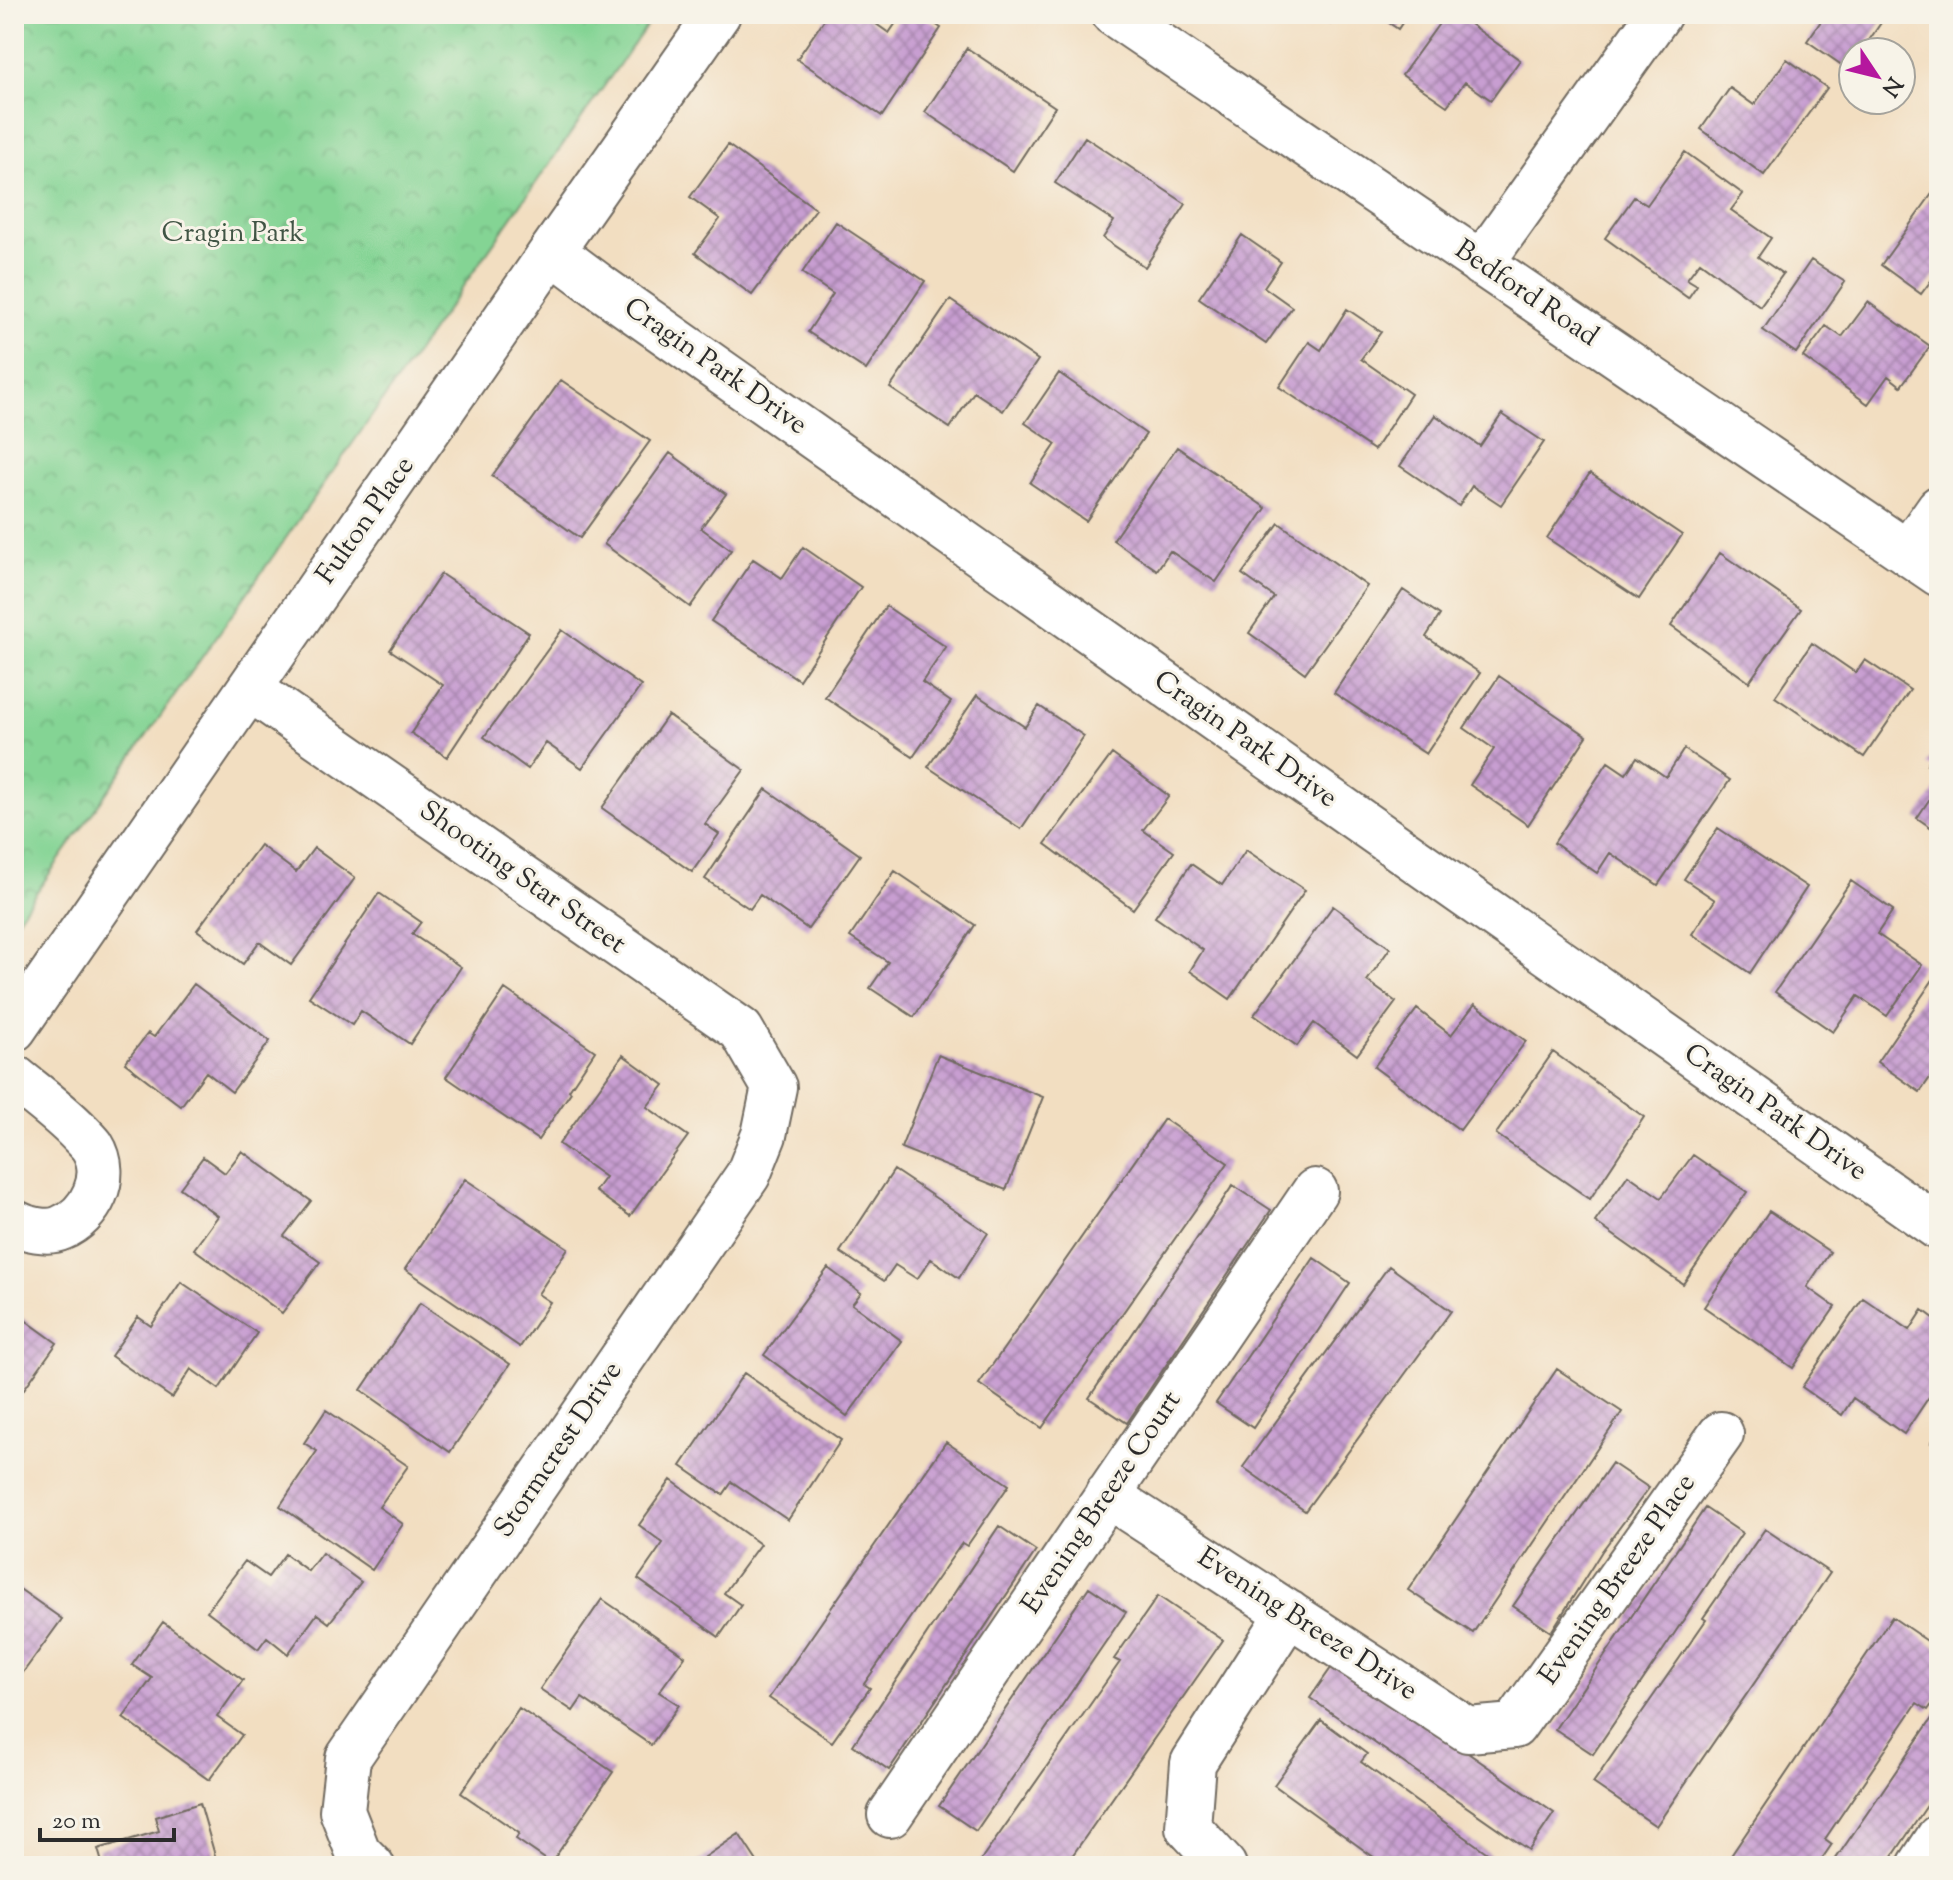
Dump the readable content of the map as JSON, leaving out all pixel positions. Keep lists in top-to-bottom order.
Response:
{
  "streets": {
    "street": [
      "Bedford Road",
      "Cragin Park Drive",
      "Fulton Place",
      "Shooting Star Street",
      "Stormcrest Drive",
      "Evening Breeze Court",
      "Evening Breeze Place",
      "Evening Breeze Drive"
    ]
  },
  "crossings": [
    ["Cragin Park Drive", "Fulton Place"],
    ["Fulton Place", "Shooting Star Street"],
    ["Shooting Star Street", "Stormcrest Drive"],
    ["Evening Breeze Court", "Evening Breeze Drive"],
    ["Evening Breeze Place", "Evening Breeze Drive"]
  ],
  "parks": ["Cragin Park"],
  "scale_bar": "20 m",
  "north": "bottom right"
}
